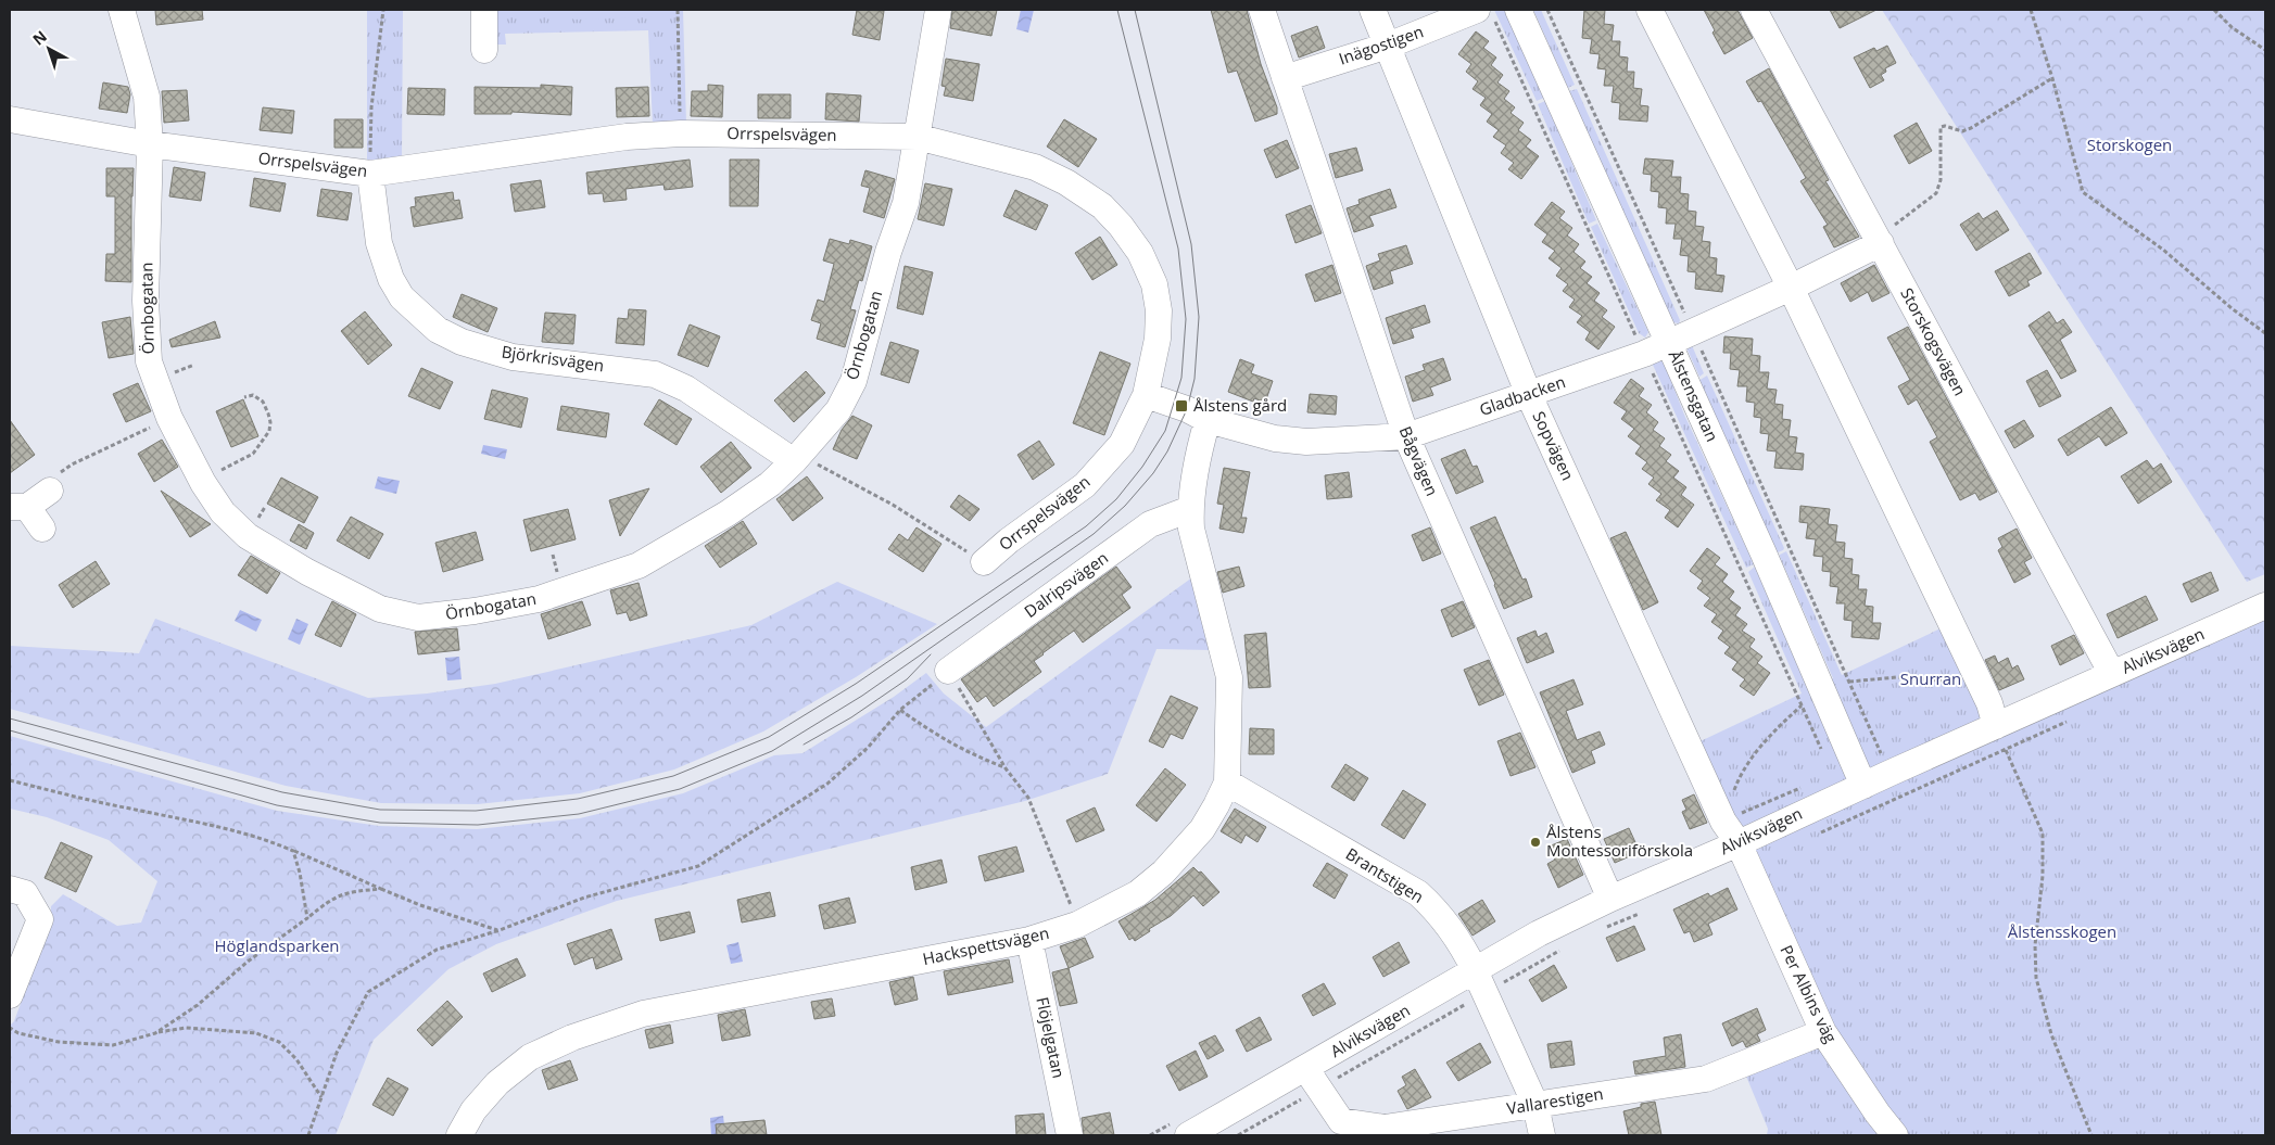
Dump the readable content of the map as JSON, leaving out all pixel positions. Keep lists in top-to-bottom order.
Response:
{
  "streets": {
    "street": [
      "Inägostigen",
      "Orrspelsvägen",
      "Örnbogatan",
      "Storskogsvägen",
      "Björkrisvägen",
      "Gladbacken",
      "Ålstensgatan",
      "Sopvägen",
      "Bågvägen",
      "Dalripsvägen",
      "Alviksvägen",
      "Brantstigen",
      "Hackspettsvägen",
      "Per Albins väg",
      "Flöjelgatan",
      "Vallarestigen"
    ]
  },
  "crossings": [
    ["Inägostigen", "Sopvägen"],
    ["Inägostigen", "Bågvägen"],
    ["Orrspelsvägen", "Örnbogatan"],
    ["Orrspelsvägen", "Björkrisvägen"],
    ["Orrspelsvägen", "Gladbacken"],
    ["Örnbogatan", "Björkrisvägen"],
    ["Storskogsvägen", "Gladbacken"],
    ["Storskogsvägen", "Alviksvägen"],
    ["Gladbacken", "Ålstensgatan"],
    ["Gladbacken", "Sopvägen"],
    ["Gladbacken", "Bågvägen"],
    ["Gladbacken", "Hackspettsvägen"],
    ["Ålstensgatan", "Alviksvägen"],
    ["Sopvägen", "Alviksvägen"],
    ["Sopvägen", "Per Albins väg"],
    ["Bågvägen", "Alviksvägen"],
    ["Dalripsvägen", "Hackspettsvägen"],
    ["Alviksvägen", "Brantstigen"],
    ["Alviksvägen", "Per Albins väg"],
    ["Alviksvägen", "Vallarestigen"],
    ["Brantstigen", "Hackspettsvägen"],
    ["Brantstigen", "Vallarestigen"],
    ["Hackspettsvägen", "Flöjelgatan"],
    ["Per Albins väg", "Vallarestigen"]
  ],
  "parks": [
    "Storskogen",
    "Snurran",
    "Ålstensskogen",
    "Höglandsparken"
  ],
  "places": {
    "transit": ["Ålstens gård"],
    "other": ["Ålstens Montessoriförskola"]
  },
  "north": "top left"
}
